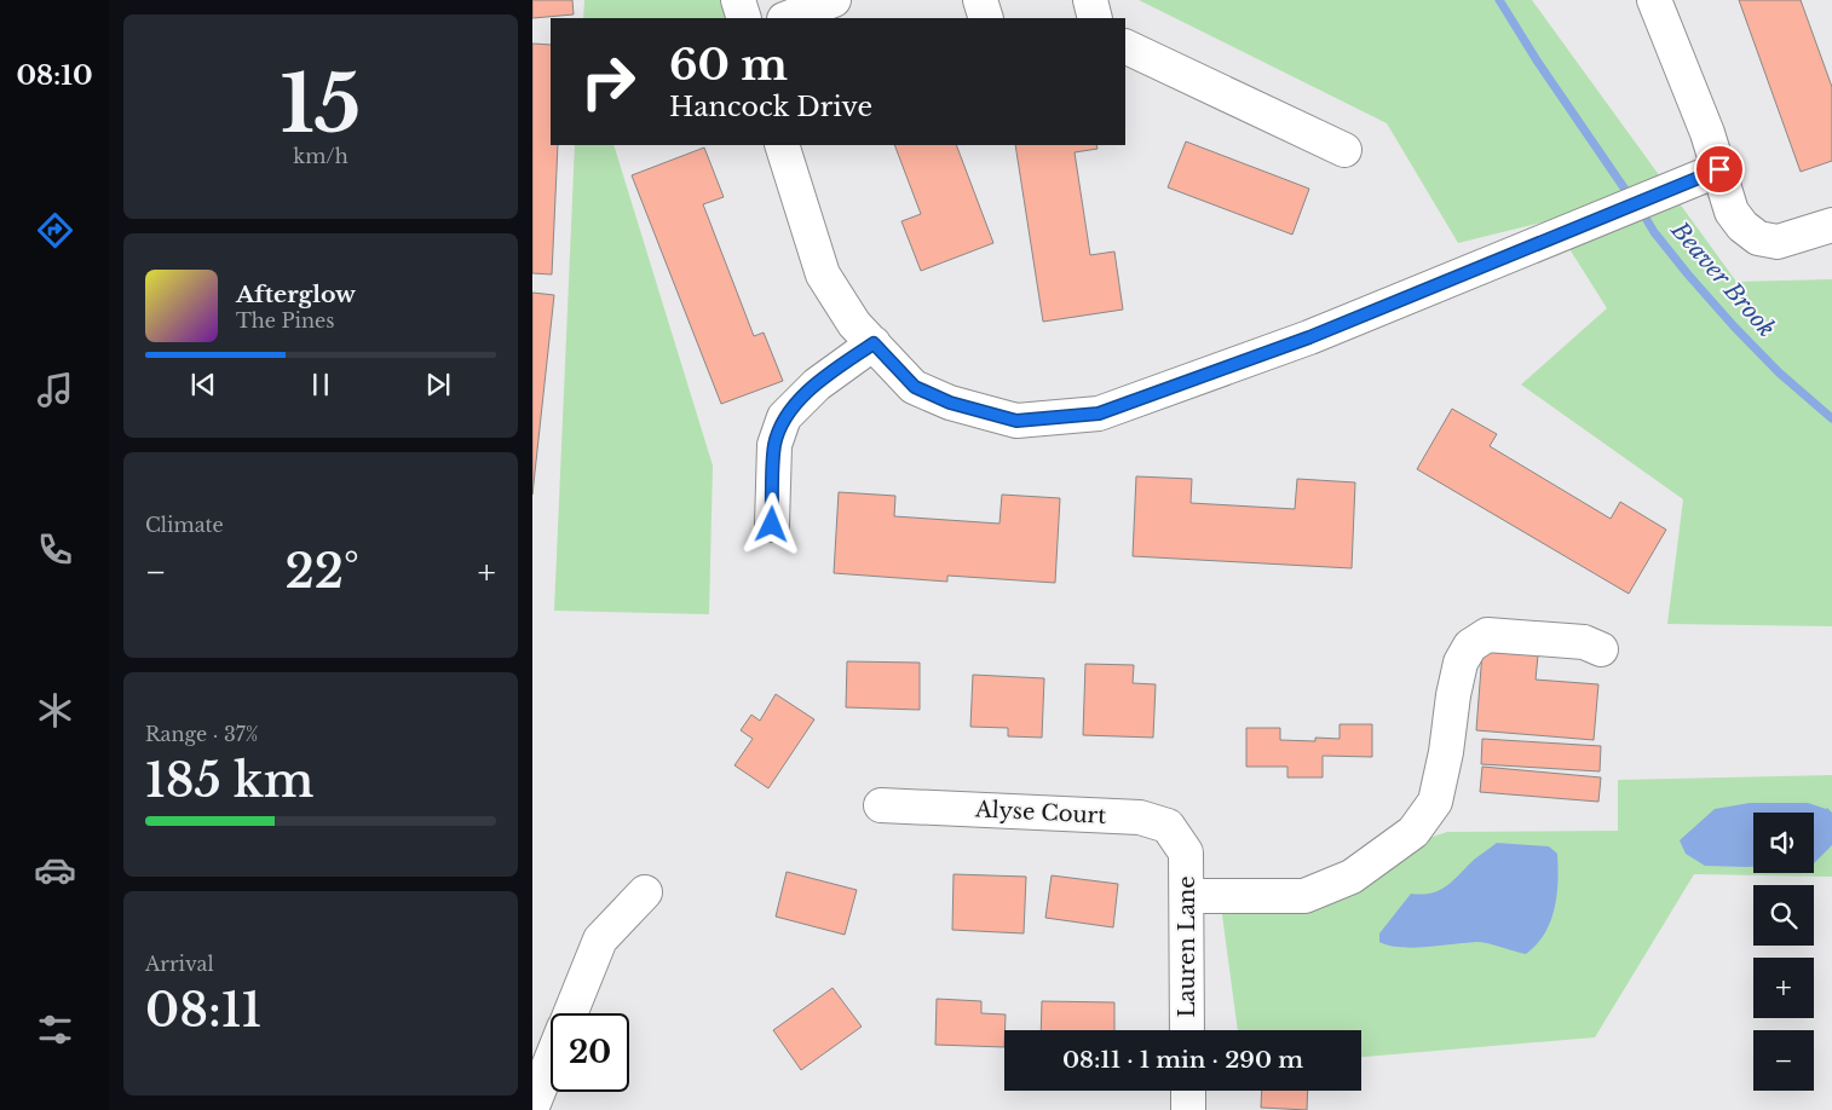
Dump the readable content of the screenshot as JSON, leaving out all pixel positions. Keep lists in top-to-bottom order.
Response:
{
  "streets": {
    "street": ["Alyse Court", "Lauren Lane"]
  },
  "crossings": [
    ["Alyse Court", "Lauren Lane"]
  ],
  "water": ["Beaver Brook"],
  "page": {
    "tabs": "08:10",
    "tile": [
      ["15", "km/h"],
      "Climate",
      ["Range · 37%", "185 km"],
      ["Arrival", "08:11"]
    ],
    "turn": ["60 m", "Hancock Drive"],
    "song": ["Afterglow", "The Pines"],
    "heat": ["−", "22°", "+"],
    "map_buttons": ["+", "−"],
    "limit": "20",
    "trip": "08:11 · 1 min · 290 m"
  }
}
